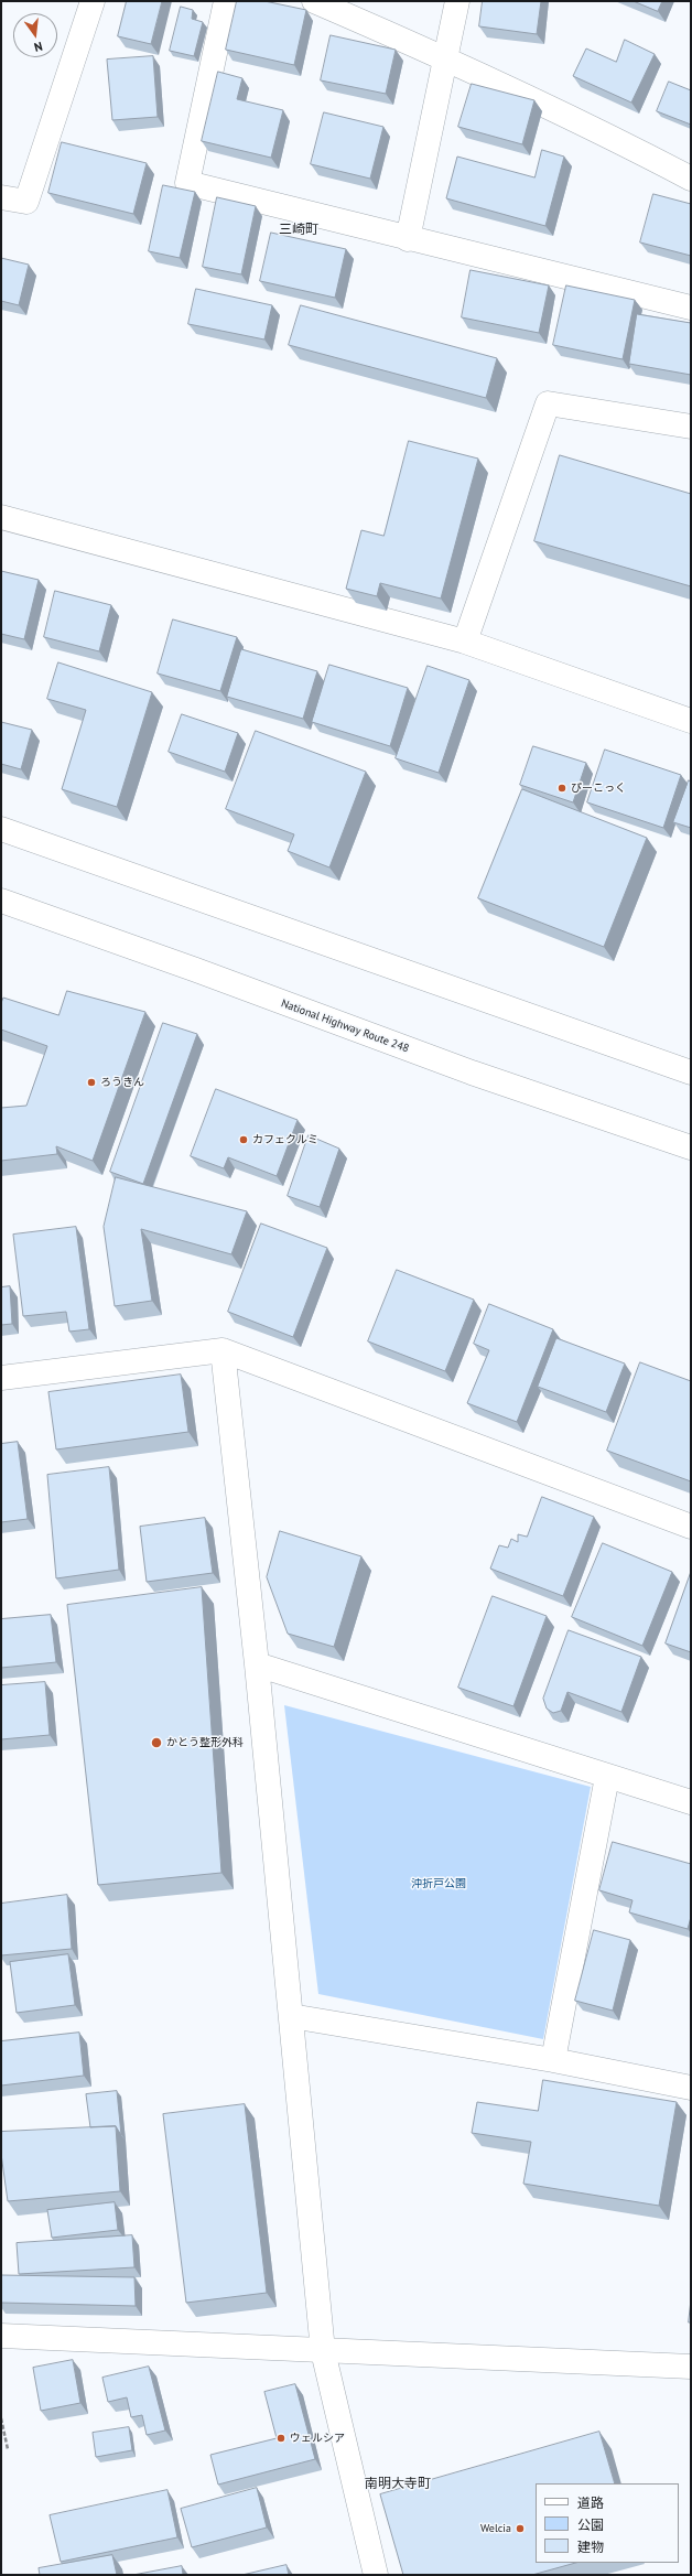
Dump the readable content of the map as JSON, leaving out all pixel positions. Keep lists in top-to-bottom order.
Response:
{
  "streets": {
    "main road": ["National Highway Route 248"]
  },
  "districts": ["三崎町", "南明大寺町"],
  "parks": ["沖折戸公園"],
  "places": [
    "ぴーこっく",
    "ろうきん",
    "カフェクルミ",
    "かとう整形外科",
    "ウェルシア",
    "Welcia"
  ],
  "legend": ["道路", "公園", "建物"],
  "north": "bottom"
}
